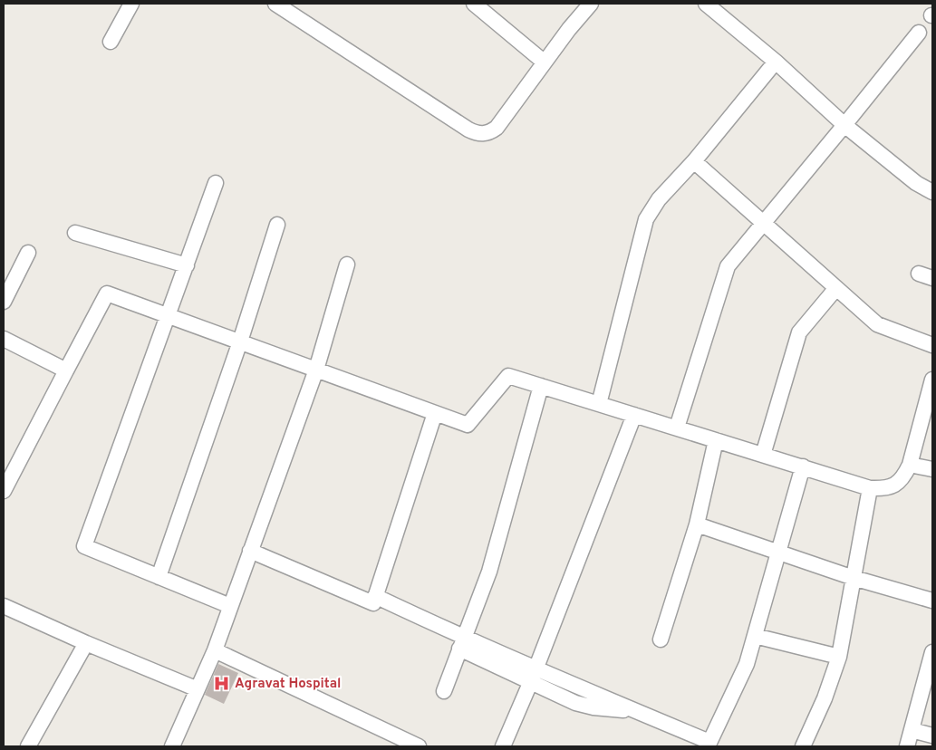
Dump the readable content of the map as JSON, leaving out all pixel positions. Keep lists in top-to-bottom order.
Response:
{
  "places": {
    "hospital": ["Agravat Hospital"]
  }
}
